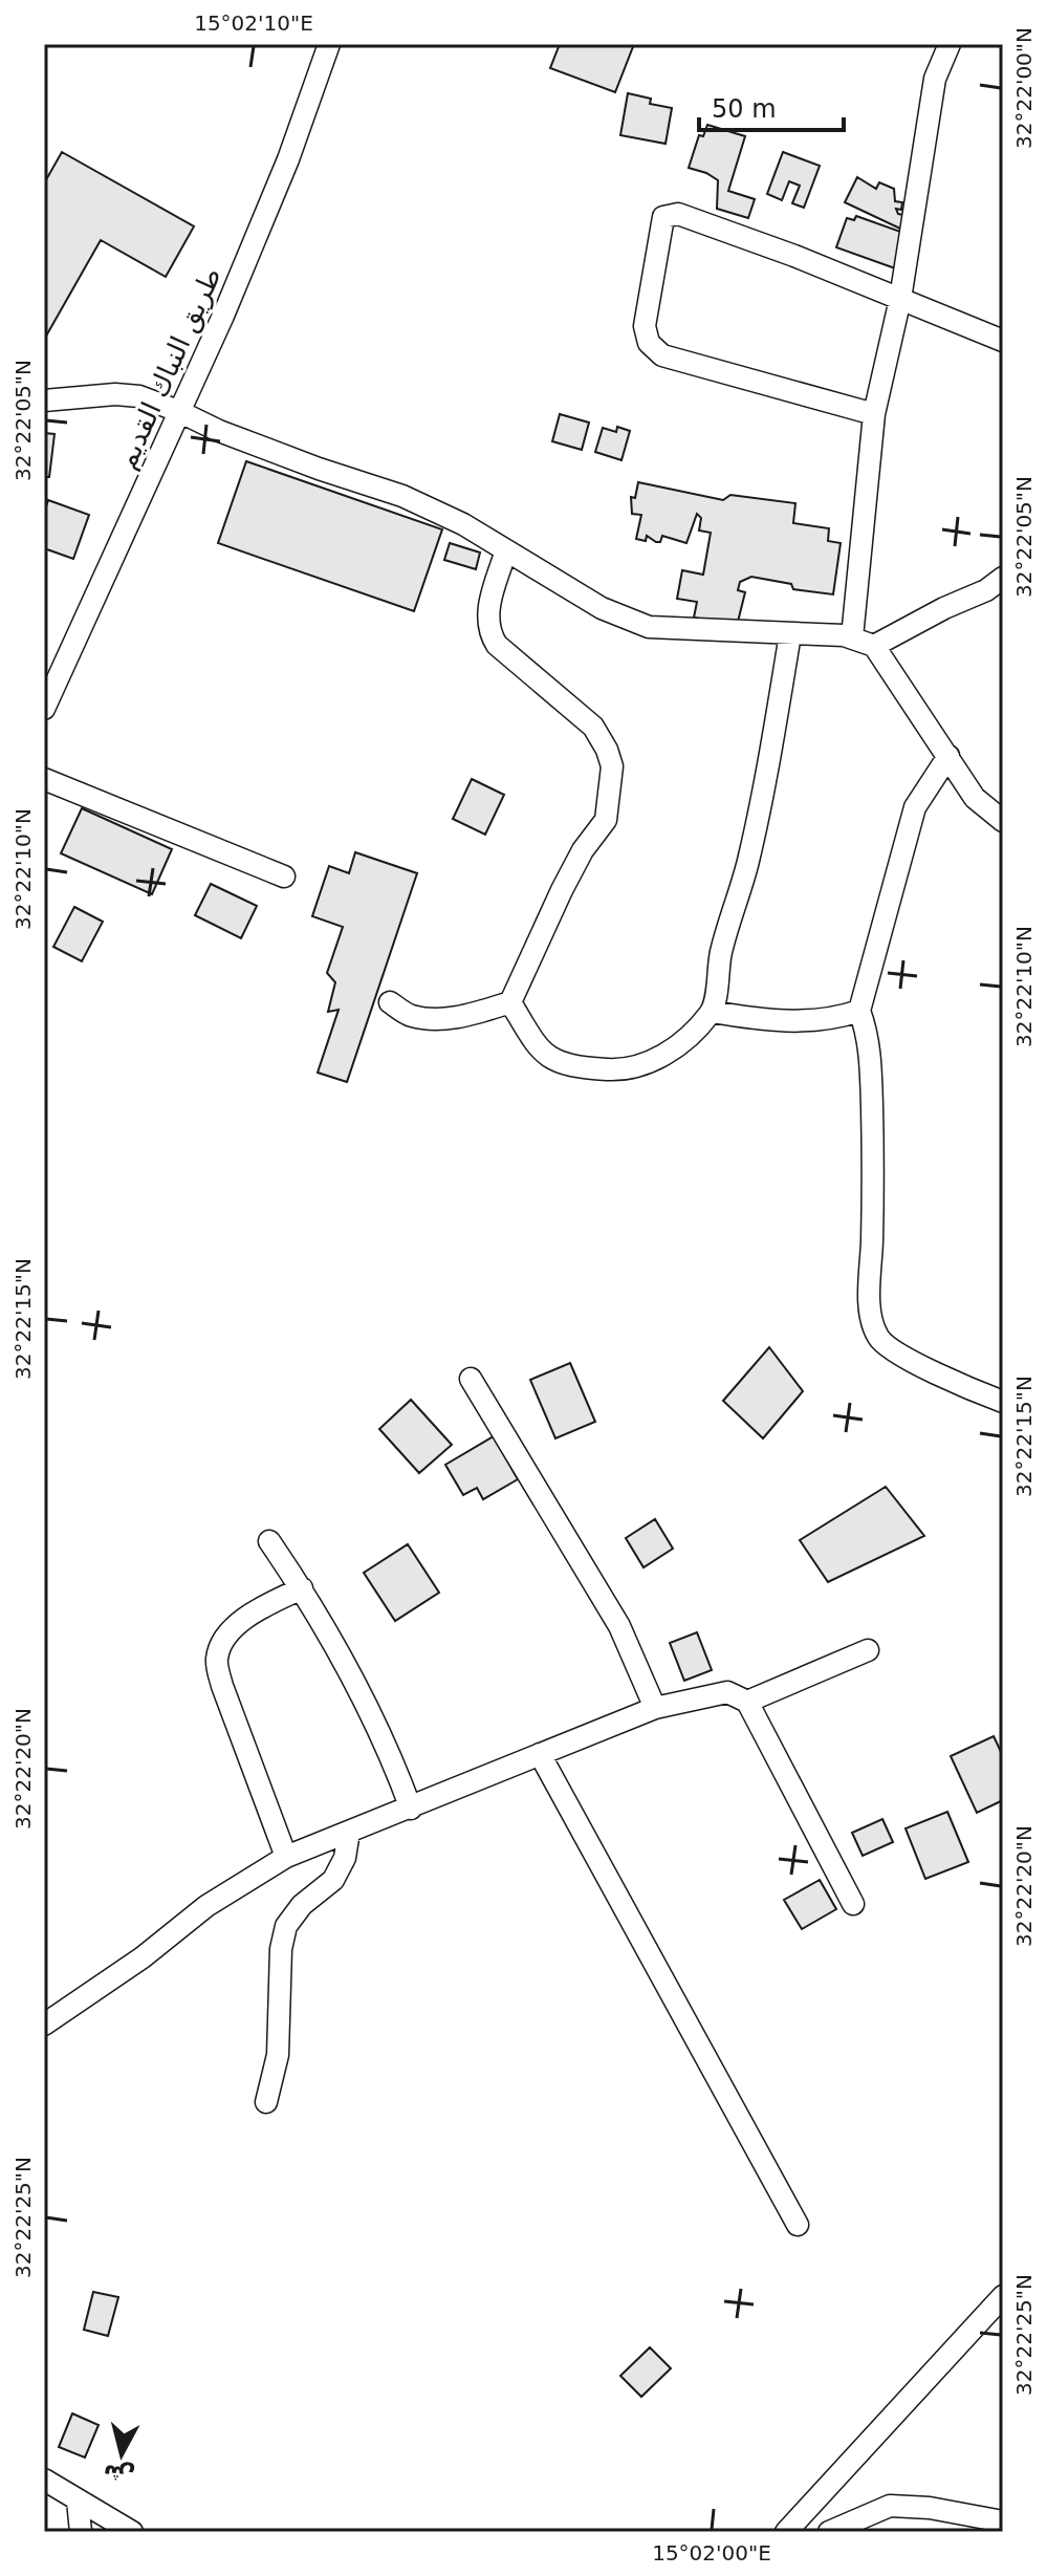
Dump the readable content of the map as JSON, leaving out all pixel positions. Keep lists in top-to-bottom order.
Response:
{
  "streets": {
    "street": ["طريق النباك القديم"]
  },
  "scale_bar": "50 m",
  "north": "bottom",
  "coordinates": [
    "15°02'10\"E",
    "32°22'00\"N",
    "32°22'05\"N",
    "32°22'10\"N",
    "32°22'15\"N",
    "32°22'20\"N",
    "32°22'25\"N",
    "15°02'00\"E"
  ]
}
